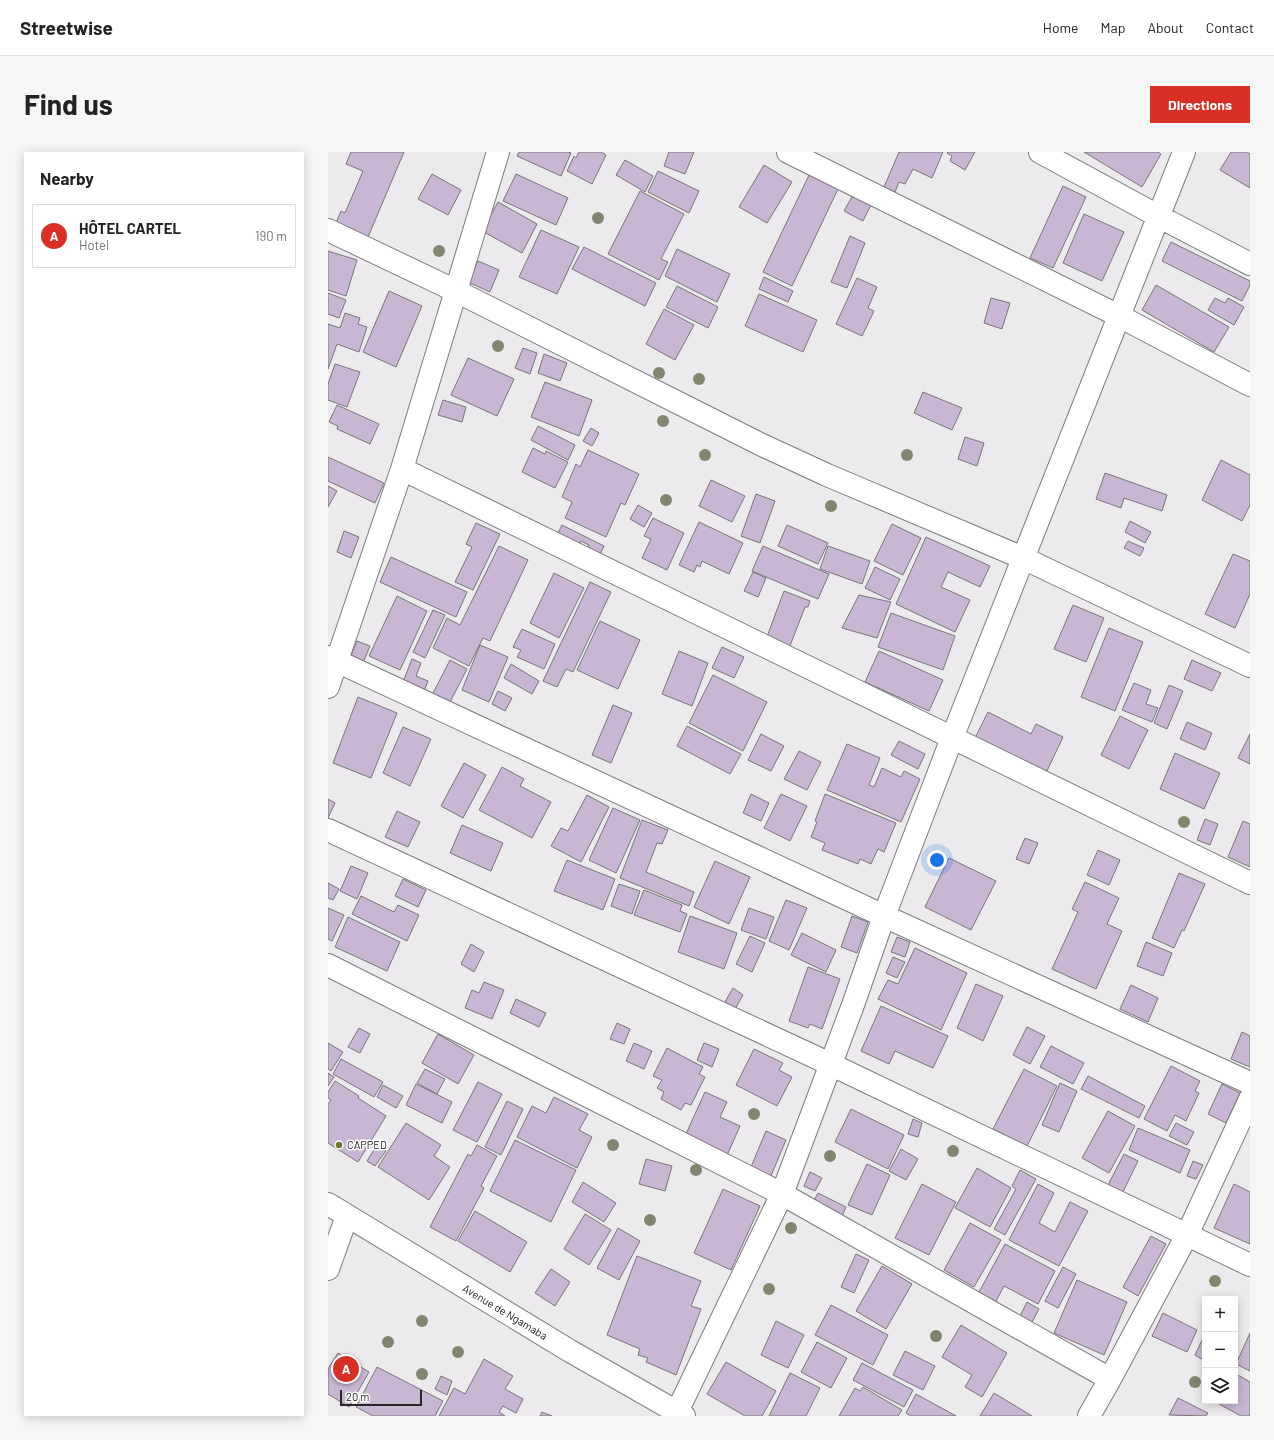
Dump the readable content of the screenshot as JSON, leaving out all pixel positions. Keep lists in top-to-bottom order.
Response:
{
  "streets": {
    "street": ["Avenue de Ngamaba"]
  },
  "places": ["CAPPED"],
  "scale_bar": "20 m",
  "page": {
    "header": "Streetwise",
    "nav": [
      "Home",
      "Map",
      "About",
      "Contact"
    ],
    "buttons": "Directions",
    "title": "Find us",
    "heading": "Nearby",
    "list": [
      {
        "mark": "A",
        "name": "HÔTEL CARTEL",
        "note": "Hotel",
        "value": "190 m"
      }
    ],
    "map_buttons": ["+", "−"],
    "pins": "A",
    "scale": "20 m"
  }
}
